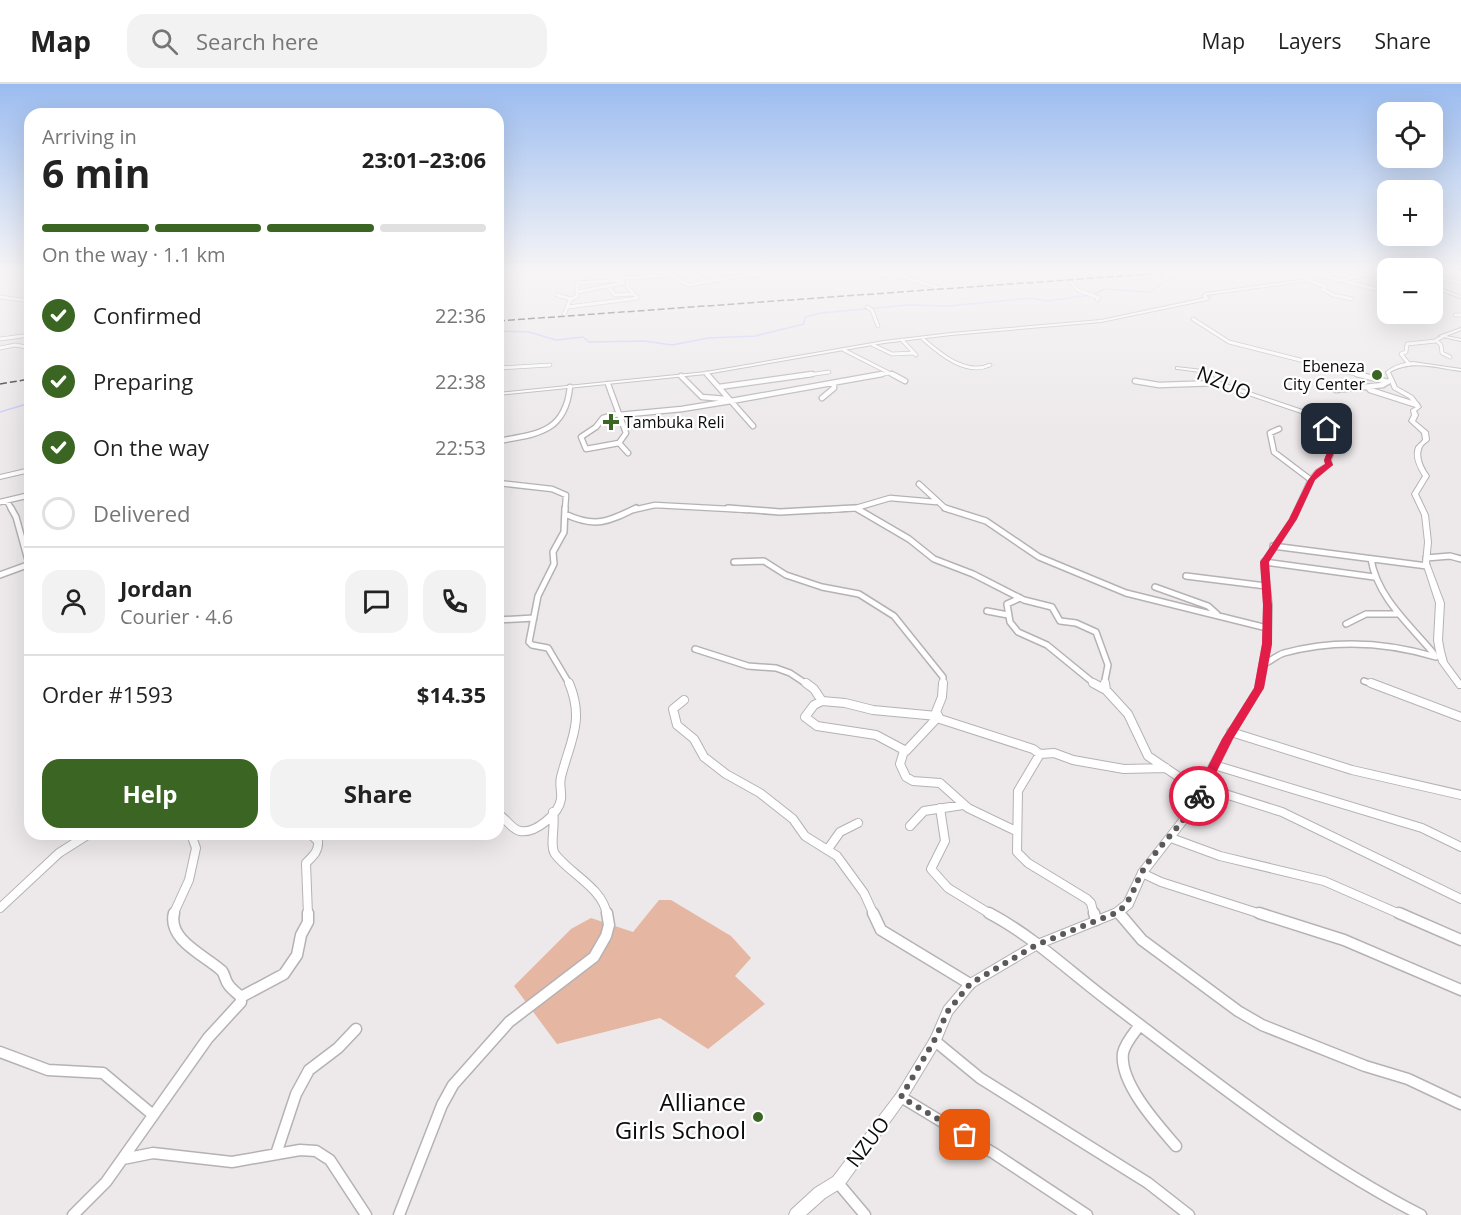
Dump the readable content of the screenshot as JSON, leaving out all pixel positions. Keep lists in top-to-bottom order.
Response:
{
  "streets": {
    "street": ["NZUO"]
  },
  "places": {
    "other": ["Ebeneza City Center", "Alliance Girls School"],
    "health": ["Tambuka Reli"]
  },
  "page": {
    "header": "Map",
    "search": "Search here",
    "nav": ["Map", "Layers", "Share"],
    "map_buttons": ["+", "−"],
    "heading": ["6 min", "Arriving in", "23:01–23:06"],
    "panel": [
      "Jordan",
      "Courier · 4.6",
      "Order #1593",
      "$14.35"
    ],
    "bar": "On the way · 1.1 km",
    "list": [
      ["Confirmed", "22:36"],
      ["Preparing", "22:38"],
      ["On the way", "22:53"],
      "Delivered"
    ],
    "buttons": ["Help", "Share"]
  }
}
